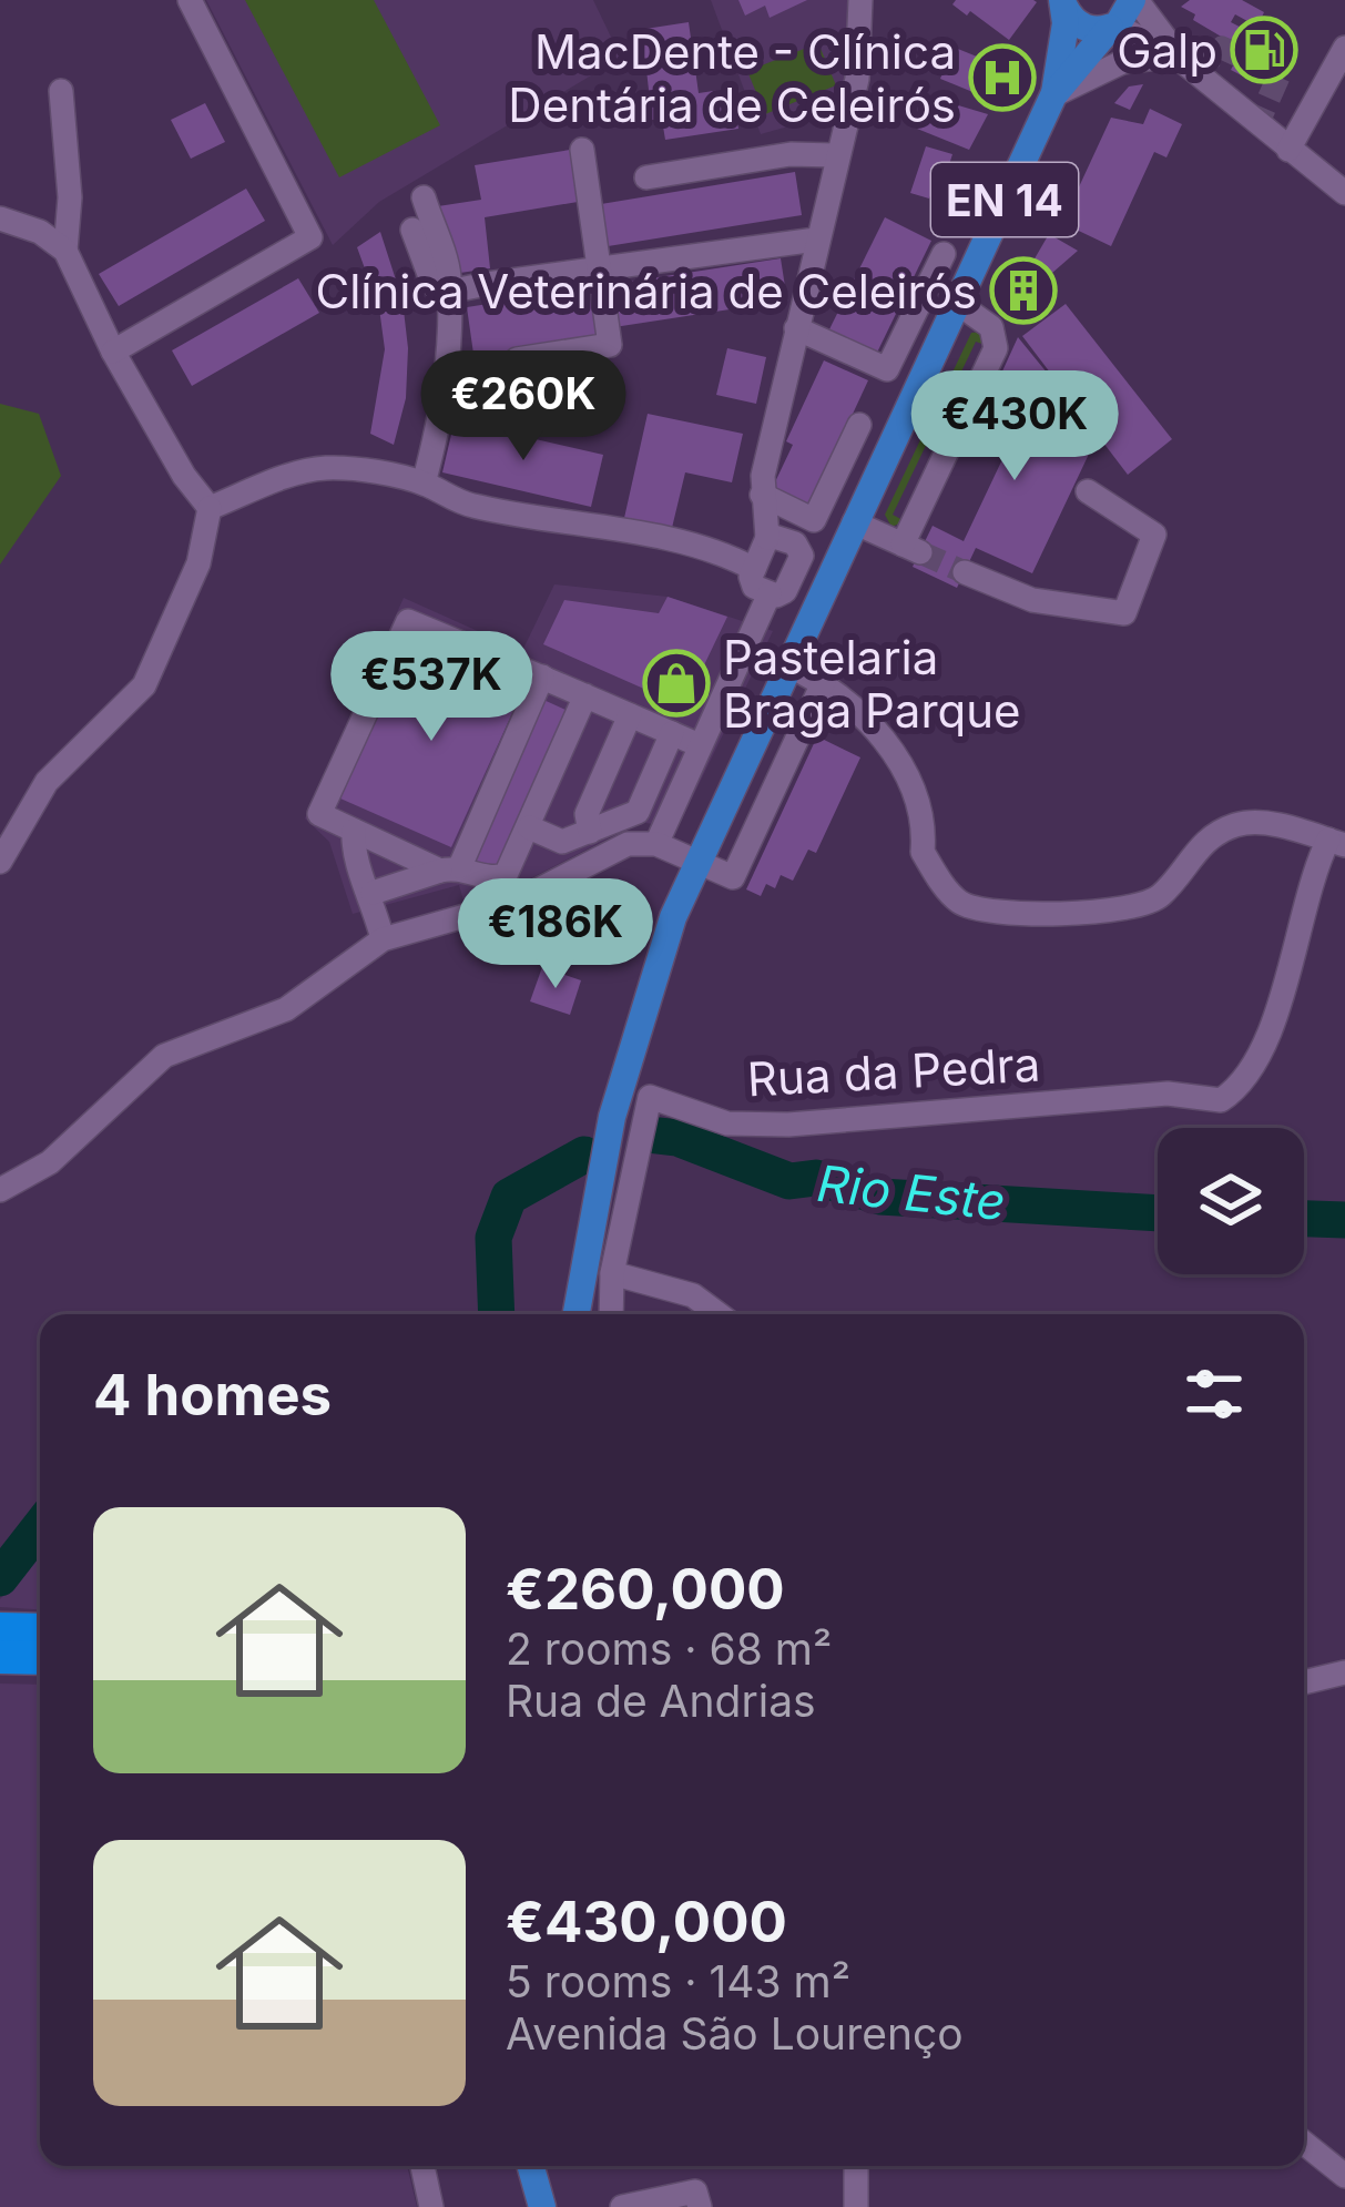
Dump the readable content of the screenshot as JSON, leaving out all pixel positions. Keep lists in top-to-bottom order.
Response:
{
  "streets": {
    "main road": ["EN 14"],
    "street": ["Rua da Pedra"]
  },
  "water": ["Rio Este"],
  "places": {
    "fuel station": ["Galp"],
    "hospital": ["MacDente - Clínica Dentária de Celeirós"],
    "building": ["Clínica Veterinária de Celeirós"],
    "shop": ["Pastelaria Braga Parque"]
  },
  "page": {
    "price": [
      "€260K",
      "€430K",
      "€537K",
      "€186K"
    ],
    "heading": "4 homes",
    "list": [
      {
        "name": "€260,000",
        "note": "2 rooms · 68 m² · Rua de Andrias"
      },
      {
        "name": "€430,000",
        "note": "5 rooms · 143 m² · Avenida São Lourenço"
      }
    ]
  }
}
